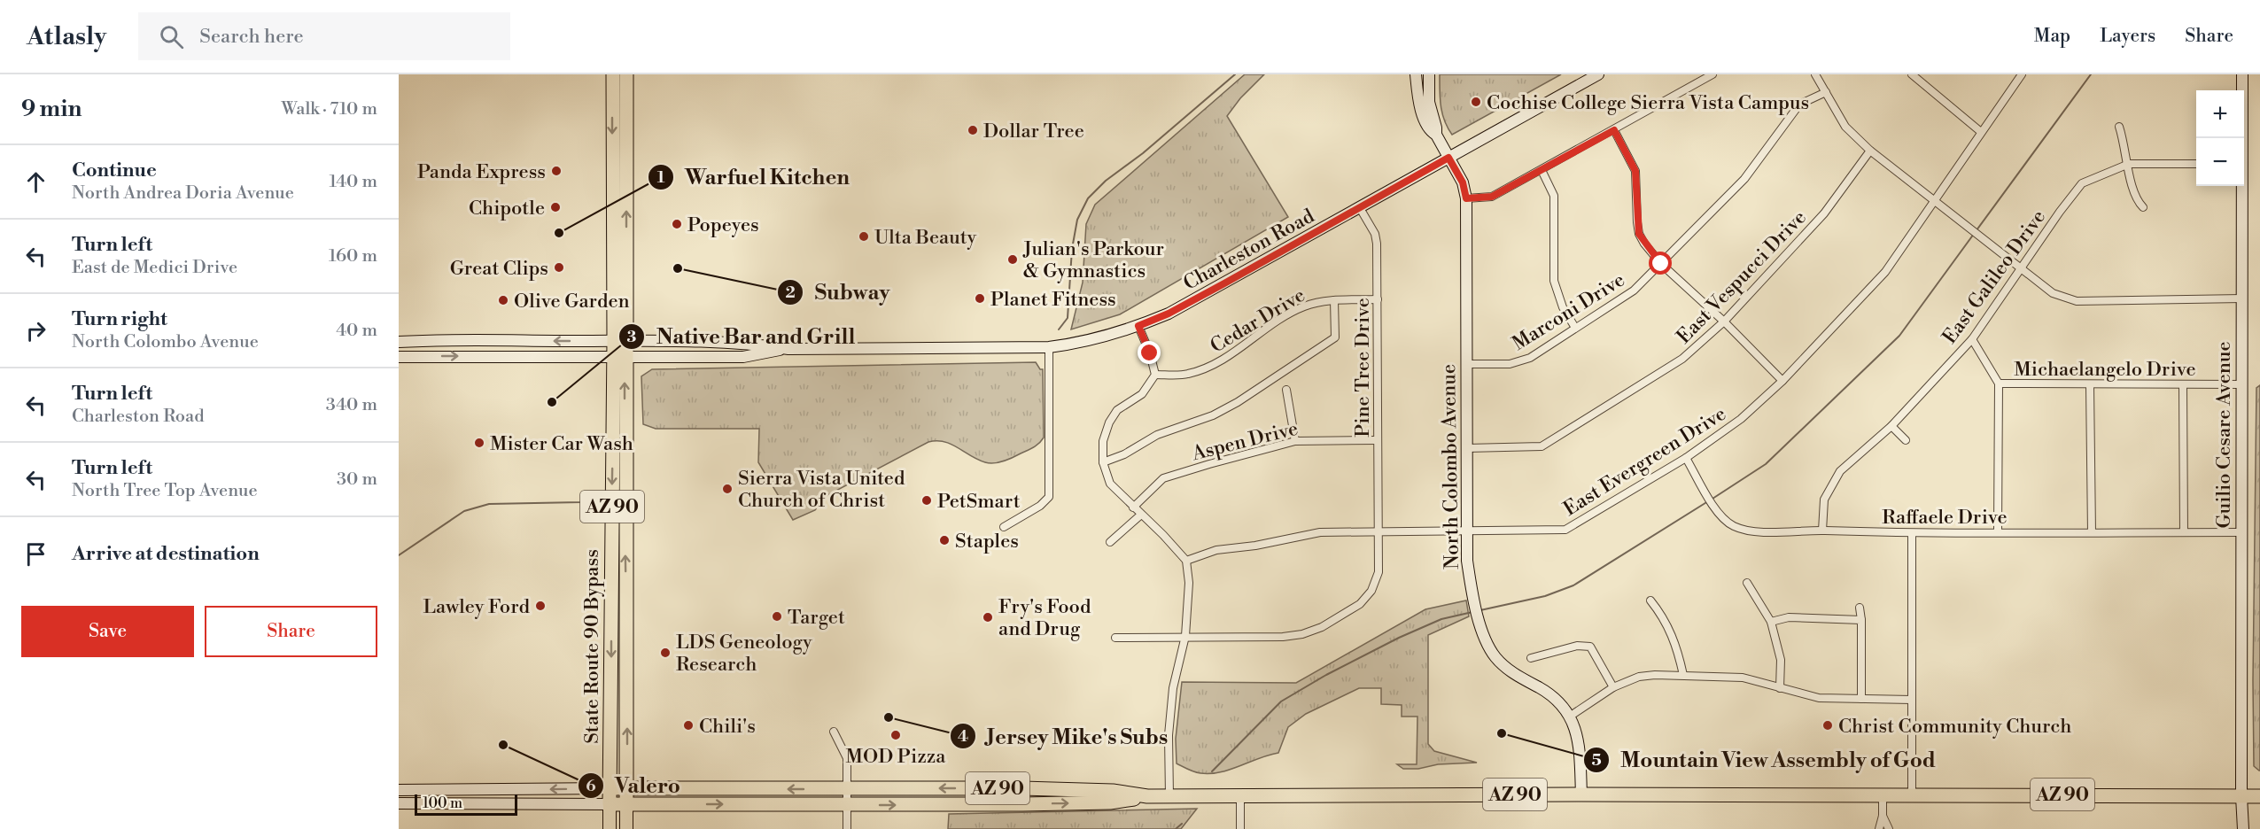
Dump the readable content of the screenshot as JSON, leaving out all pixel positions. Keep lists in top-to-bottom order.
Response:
{
  "streets": {
    "highway": ["AZ 90", "State Route 90 Bypass"],
    "street": [
      "Charleston Road",
      "East Vespucci Drive",
      "East Galileo Drive",
      "Marconi Drive",
      "Cedar Drive",
      "Pine Tree Drive",
      "Michaelangelo Drive",
      "Guilio Cesare Avenue",
      "Aspen Drive",
      "East Evergreen Drive",
      "North Colombo Avenue",
      "Raffaele Drive"
    ]
  },
  "crossings": [
    ["Charleston Road", "Pine Tree Drive"],
    ["Charleston Road", "North Colombo Avenue"],
    ["Charleston Road", "State Route 90 Bypass"],
    ["East Vespucci Drive", "North Colombo Avenue"],
    ["East Galileo Drive", "Raffaele Drive"],
    ["Marconi Drive", "North Colombo Avenue"],
    ["Cedar Drive", "Pine Tree Drive"],
    ["Pine Tree Drive", "Aspen Drive"],
    ["Pine Tree Drive", "East Evergreen Drive"],
    ["Michaelangelo Drive", "Guilio Cesare Avenue"],
    ["Guilio Cesare Avenue", "AZ 90"],
    ["Guilio Cesare Avenue", "Raffaele Drive"],
    ["East Evergreen Drive", "North Colombo Avenue"],
    ["East Evergreen Drive", "Raffaele Drive"],
    ["AZ 90", "State Route 90 Bypass"]
  ],
  "places": [
    "Cochise College Sierra Vista Campus",
    "Dollar Tree",
    "Panda Express",
    "Chipotle",
    "Popeyes",
    "Warfuel Kitchen",
    "Ulta Beauty",
    "Julian's Parkour & Gymnastics",
    "Great Clips",
    "Subway",
    "Planet Fitness",
    "Olive Garden",
    "Native Bar and Grill",
    "Mister Car Wash",
    "Sierra Vista United Church of Christ",
    "PetSmart",
    "Staples",
    "Lawley Ford",
    "Target",
    "Fry's Food and Drug",
    "LDS Geneology Research",
    "Jersey Mike's Subs",
    "Chili's",
    "Christ Community Church",
    "Mountain View Assembly of God",
    "MOD Pizza",
    "Valero"
  ],
  "scale_bar": "100 m",
  "page": {
    "header": "Atlasly",
    "search": "Search here",
    "nav": ["Map", "Layers", "Share"],
    "heading": ["9 min", "Walk · 710 m"],
    "map_buttons": ["+", "−"],
    "list": [
      ["Continue", "North Andrea Doria Avenue", "140 m"],
      ["Turn left", "East de Medici Drive", "160 m"],
      ["Turn right", "North Colombo Avenue", "40 m"],
      ["Turn left", "Charleston Road", "340 m"],
      ["Turn left", "North Tree Top Avenue", "30 m"],
      "Arrive at destination"
    ],
    "buttons": ["Save", "Share"],
    "scale": "100 m"
  }
}
